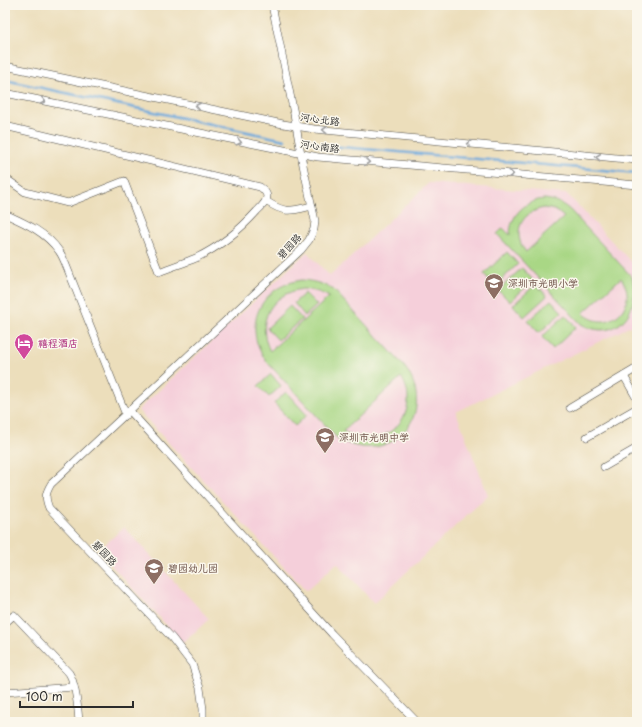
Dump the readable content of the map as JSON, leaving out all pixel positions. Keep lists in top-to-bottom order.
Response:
{
  "streets": {
    "street": ["河心北路", "河心南路", "碧园路"]
  },
  "crossings": [
    ["河心北路", "碧园路"],
    ["河心南路", "碧园路"]
  ],
  "one_way": ["河心北路"],
  "places": {
    "school or university": ["深圳市光明小学", "深圳市光明中学", "碧园幼儿园"],
    "hotel": ["禧程酒店"]
  },
  "scale_bar": "100 m"
}
